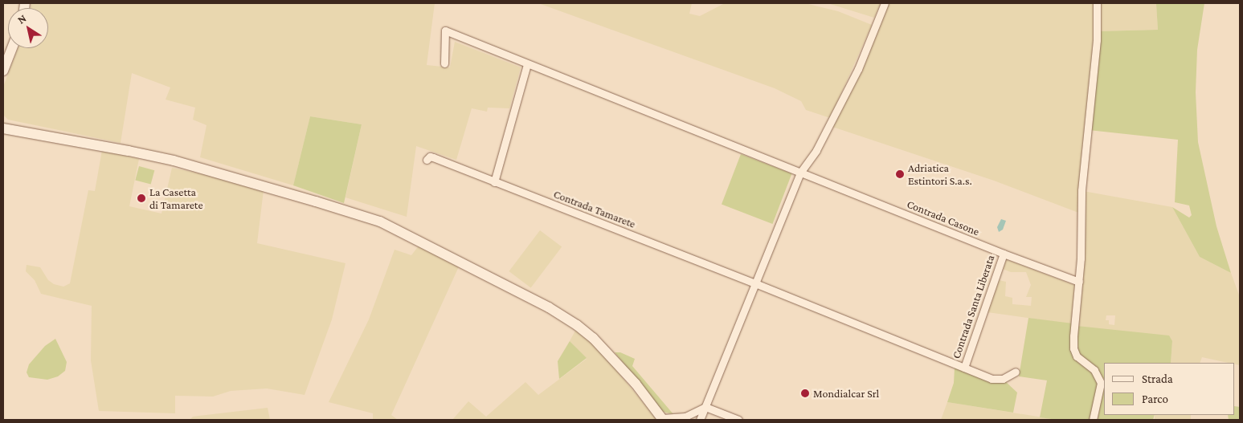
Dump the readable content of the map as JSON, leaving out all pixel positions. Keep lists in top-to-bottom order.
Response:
{
  "streets": {
    "street": ["Contrada Tamarete", "Contrada Casone", "Contrada Santa Liberata"]
  },
  "crossings": [
    ["Contrada Tamarete", "Contrada Santa Liberata"],
    ["Contrada Casone", "Contrada Santa Liberata"]
  ],
  "places": ["Adriatica Estintori S.a.s.", "La Casetta di Tamarete", "Mondialcar Srl"],
  "legend": ["Strada", "Parco"],
  "north": "top left"
}
